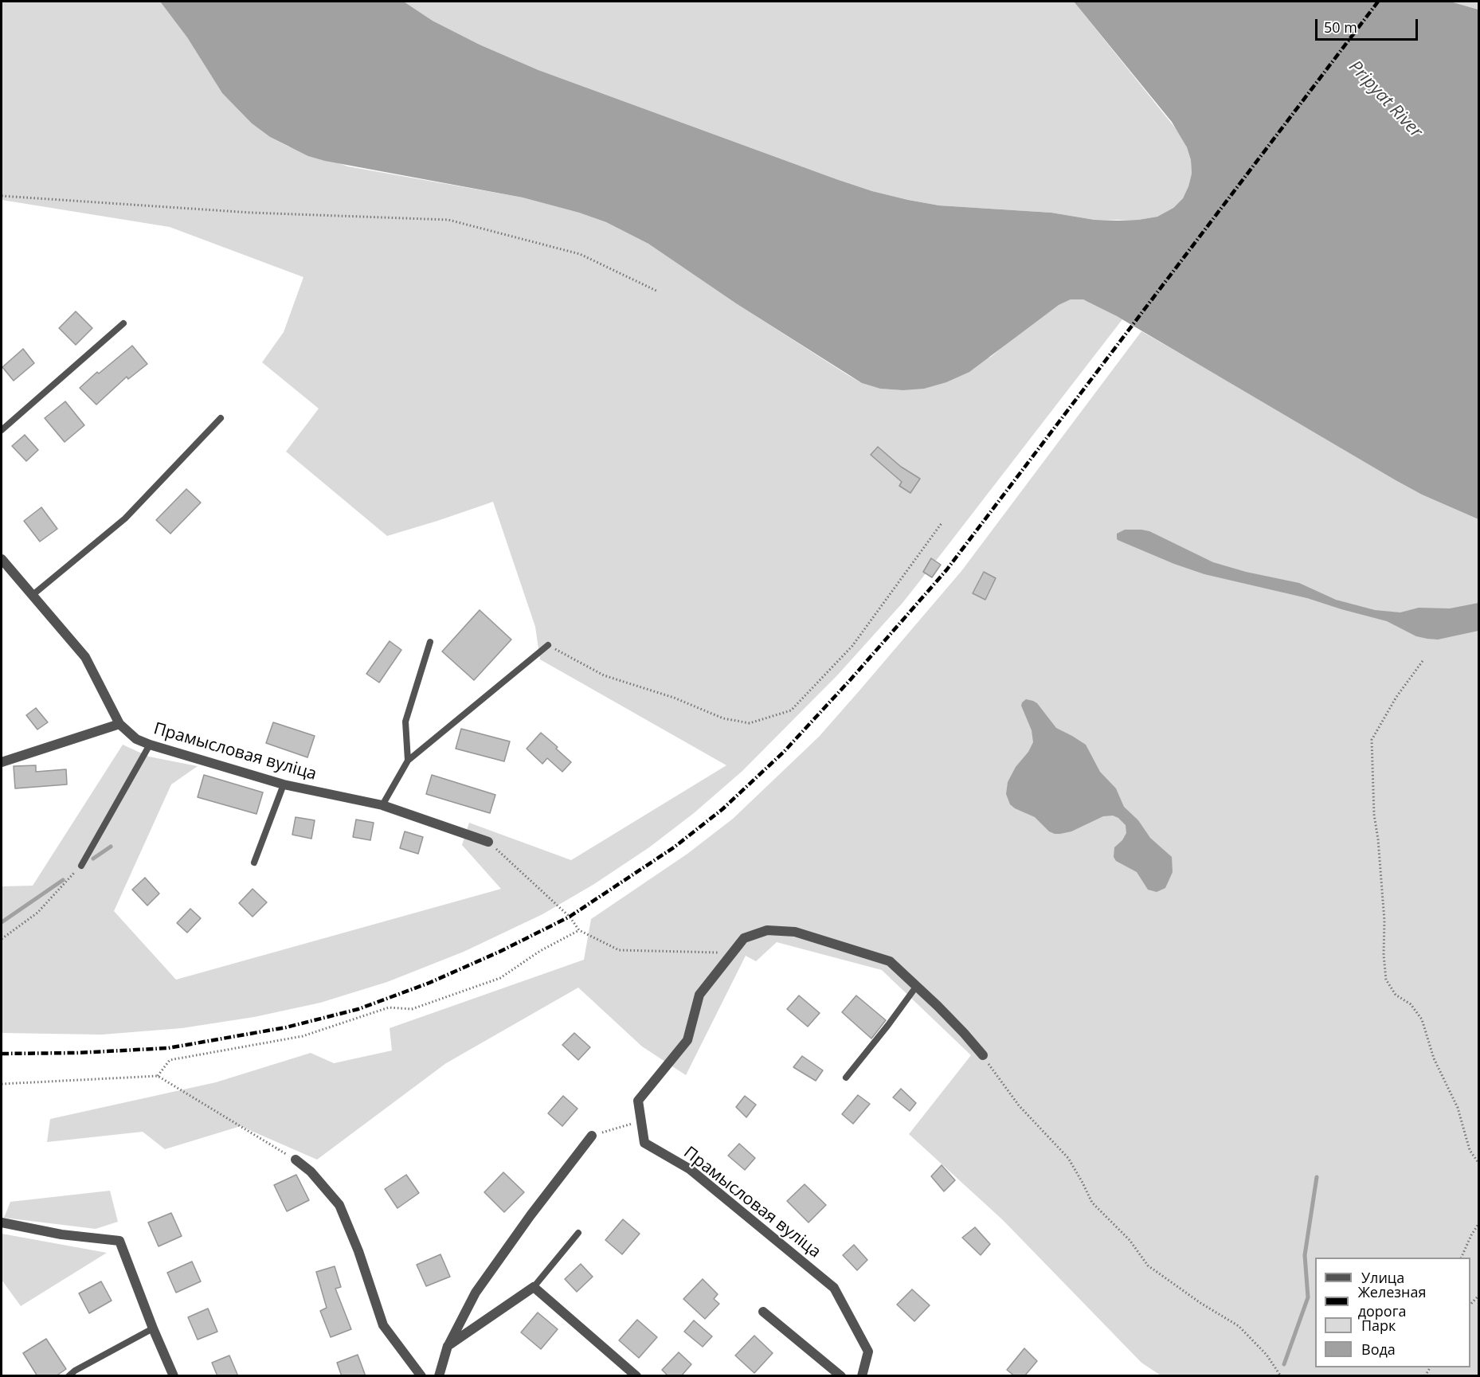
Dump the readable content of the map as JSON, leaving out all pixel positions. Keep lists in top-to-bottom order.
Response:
{
  "streets": {
    "street": ["Прамысловая вуліца"]
  },
  "water": ["Pripyat River"],
  "legend": [
    "Улица",
    "Железная дорога",
    "Парк",
    "Вода"
  ],
  "scale_bar": "50 m"
}
